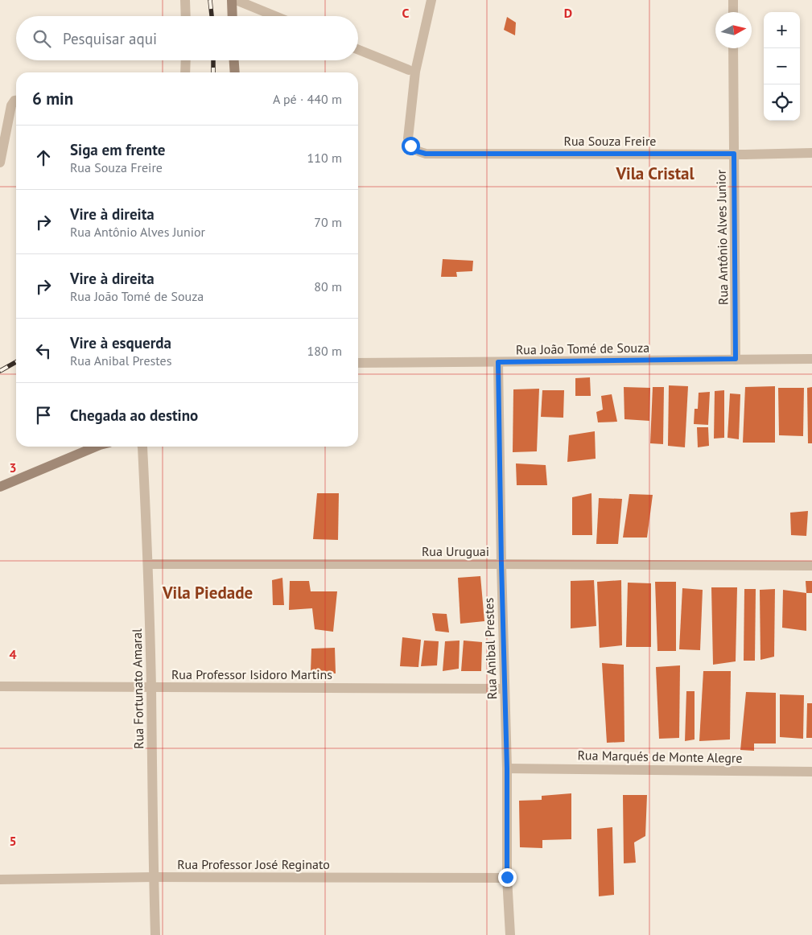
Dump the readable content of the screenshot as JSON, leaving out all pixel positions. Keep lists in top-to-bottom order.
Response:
{
  "streets": {
    "street": [
      "Rua Souza Freire",
      "Rua Antônio Alves Junior",
      "Rua João Tomé de Souza",
      "Rua Uruguai",
      "Rua Anibal Prestes",
      "Rua Professor Isidoro Martins",
      "Rua Fortunato Amaral",
      "Rua Marqués de Monte Alegre",
      "Rua Professor José Reginato"
    ]
  },
  "crossings": [
    ["Rua Souza Freire", "Rua Antônio Alves Junior"],
    ["Rua Antônio Alves Junior", "Rua João Tomé de Souza"],
    ["Rua João Tomé de Souza", "Rua Anibal Prestes"],
    ["Rua Uruguai", "Rua Anibal Prestes"],
    ["Rua Uruguai", "Rua Fortunato Amaral"],
    ["Rua Anibal Prestes", "Rua Professor Isidoro Martins"],
    ["Rua Anibal Prestes", "Rua Marqués de Monte Alegre"],
    ["Rua Anibal Prestes", "Rua Professor José Reginato"],
    ["Rua Professor Isidoro Martins", "Rua Fortunato Amaral"],
    ["Rua Fortunato Amaral", "Rua Professor José Reginato"]
  ],
  "districts": ["Vila Cristal", "Vila Piedade"],
  "north": "right",
  "page": {
    "map_buttons": ["+", "−"],
    "search": "Pesquisar aqui",
    "heading": ["6 min", "A pé · 440 m"],
    "list": [
      ["Siga em frente", "Rua Souza Freire", "110 m"],
      ["Vire à direita", "Rua Antônio Alves Junior", "70 m"],
      ["Vire à direita", "Rua João Tomé de Souza", "80 m"],
      ["Vire à esquerda", "Rua Anibal Prestes", "180 m"],
      "Chegada ao destino"
    ]
  },
  "grid": {
    "columns": ["C", "D"],
    "rows": ["3", "4", "5"]
  }
}
